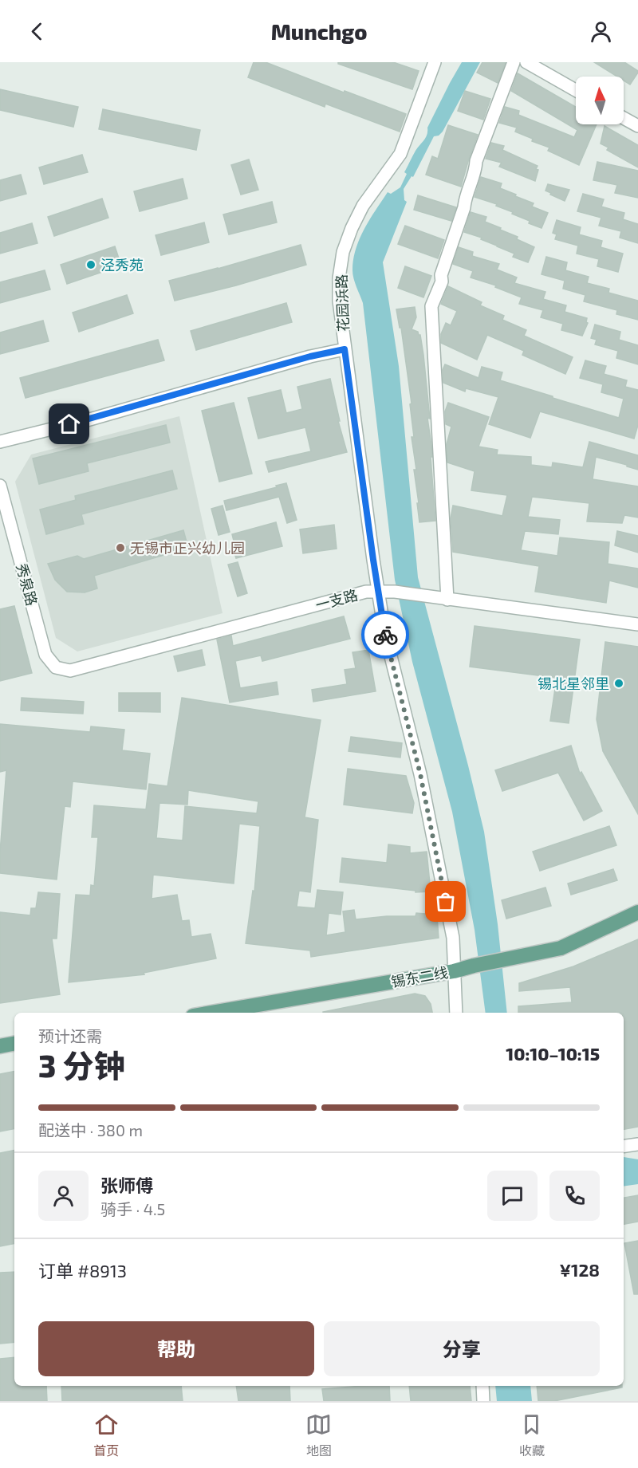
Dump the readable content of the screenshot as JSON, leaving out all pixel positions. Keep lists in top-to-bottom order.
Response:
{
  "streets": {
    "main road": ["锡东二线"],
    "street": ["花园浜路", "秀泉路", "一支路"]
  },
  "crossings": [
    ["花园浜路", "一支路"],
    ["花园浜路", "锡东二线"],
    ["秀泉路", "一支路"]
  ],
  "places": ["泾秀苑", "无锡市正兴幼儿园", "锡北星邻里"],
  "north": "top",
  "page": {
    "header": "Munchgo",
    "heading": ["3 分钟", "预计还需", "10:10–10:15"],
    "panel": [
      "张师傅",
      "骑手 · 4.5",
      "订单 #8913",
      "¥128"
    ],
    "bar": "配送中 · 380 m",
    "buttons": ["帮助", "分享"],
    "tabs": ["首页", "地图", "收藏"]
  }
}
